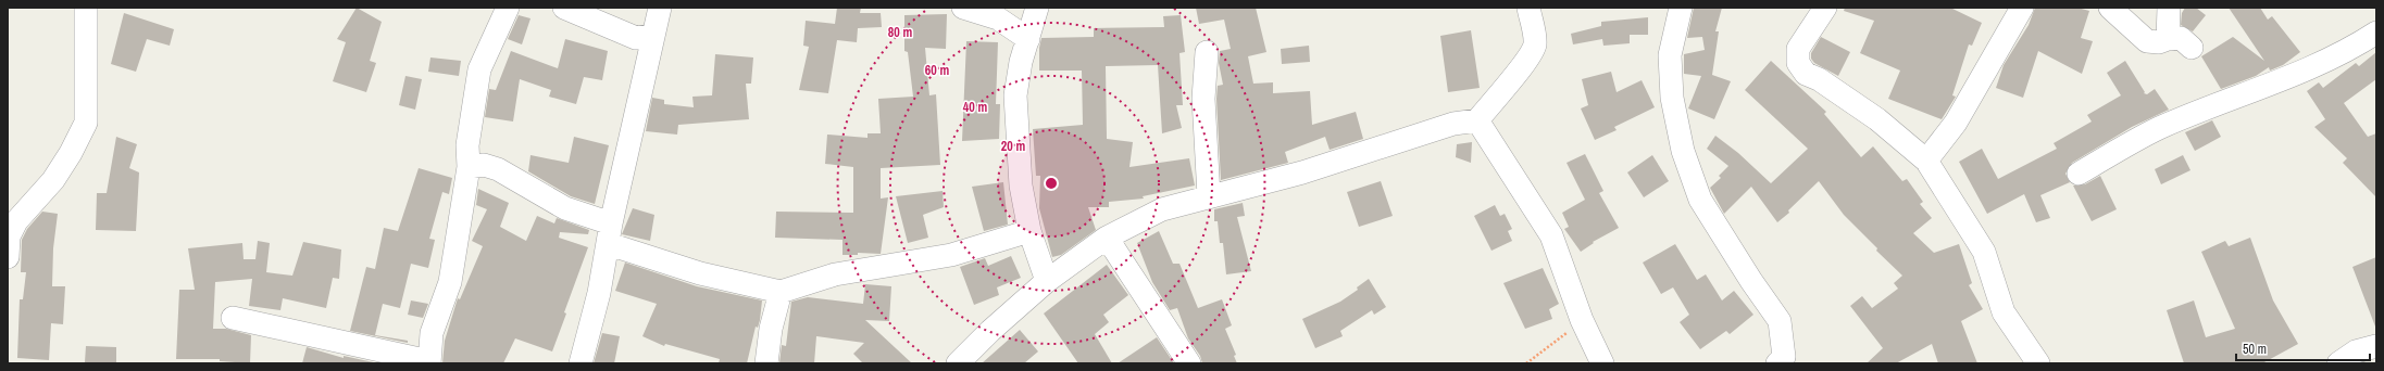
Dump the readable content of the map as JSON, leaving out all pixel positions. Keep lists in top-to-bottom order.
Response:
{
  "scale_bar": "50 m",
  "rings": [
    "80 m",
    "60 m",
    "40 m",
    "20 m"
  ]
}
